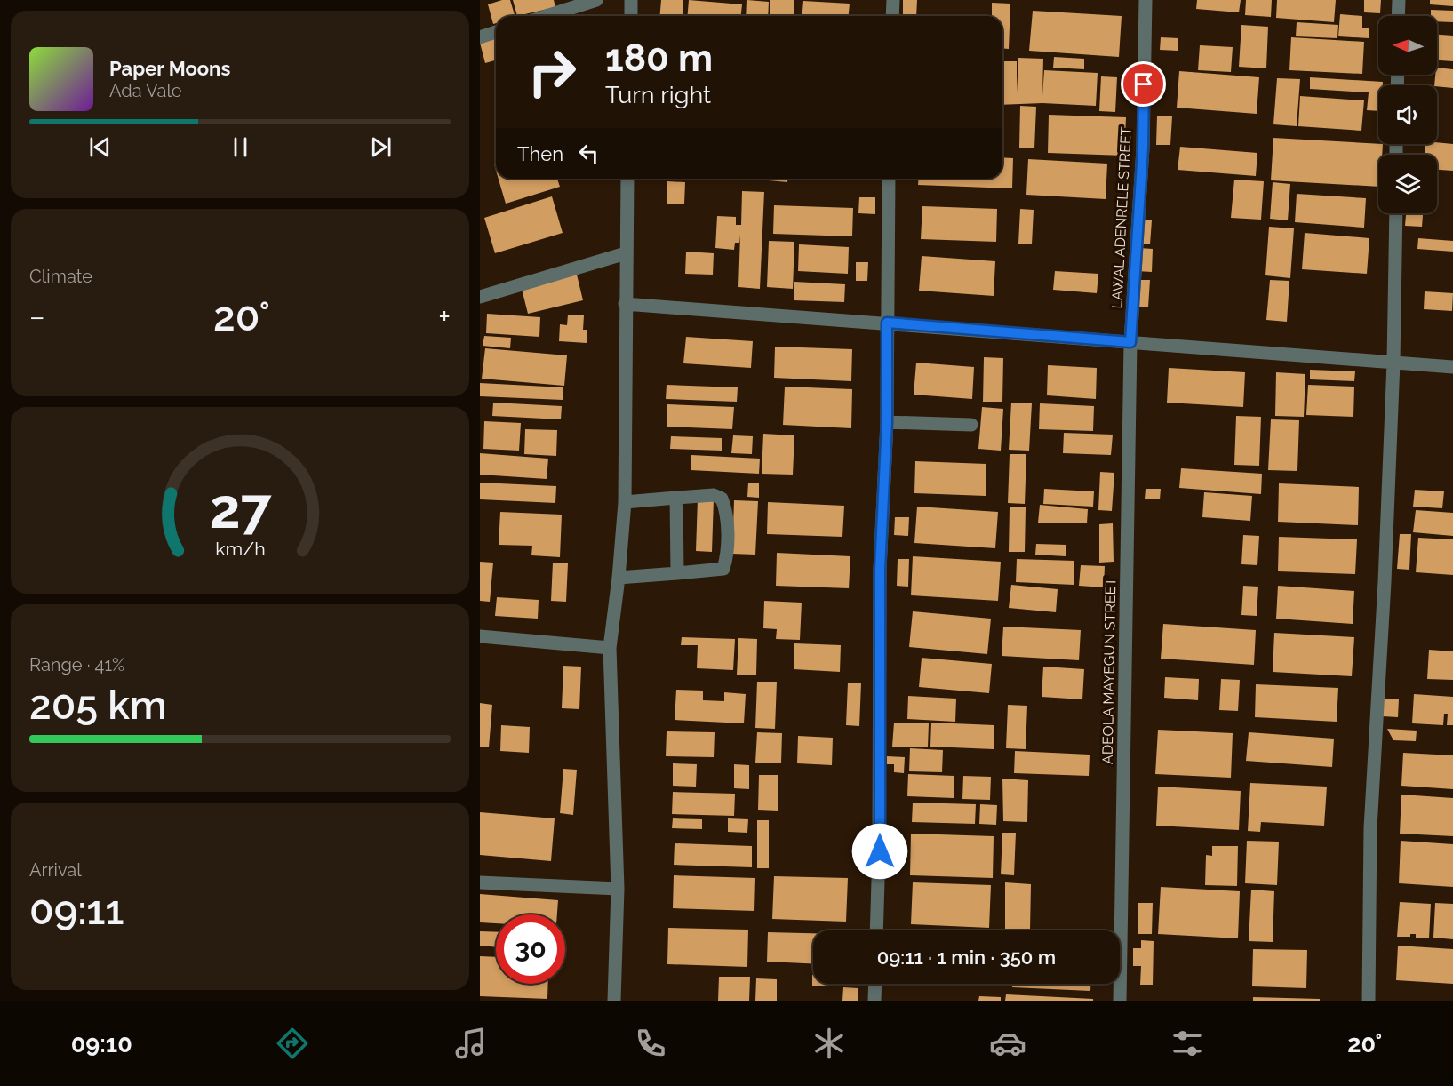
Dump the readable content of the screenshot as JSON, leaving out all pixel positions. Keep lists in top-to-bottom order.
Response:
{
  "streets": {
    "street": ["LAWAL ADENRELE STREET", "ADEOLA MAYEGUN STREET"]
  },
  "crossings": [
    ["LAWAL ADENRELE STREET", "ADEOLA MAYEGUN STREET"]
  ],
  "north": "left",
  "page": {
    "turn": ["180 m", "Turn right"],
    "song": ["Paper Moons", "Ada Vale"],
    "then": "Then",
    "tile": [
      "Climate",
      ["Range · 41%", "205 km"],
      ["Arrival", "09:11"]
    ],
    "heat": ["−", "20°", "+"],
    "limit": "30",
    "trip": "09:11 · 1 min · 350 m",
    "tabs": ["09:10", "20°"],
    "gauge": ["27", "km/h"]
  }
}
